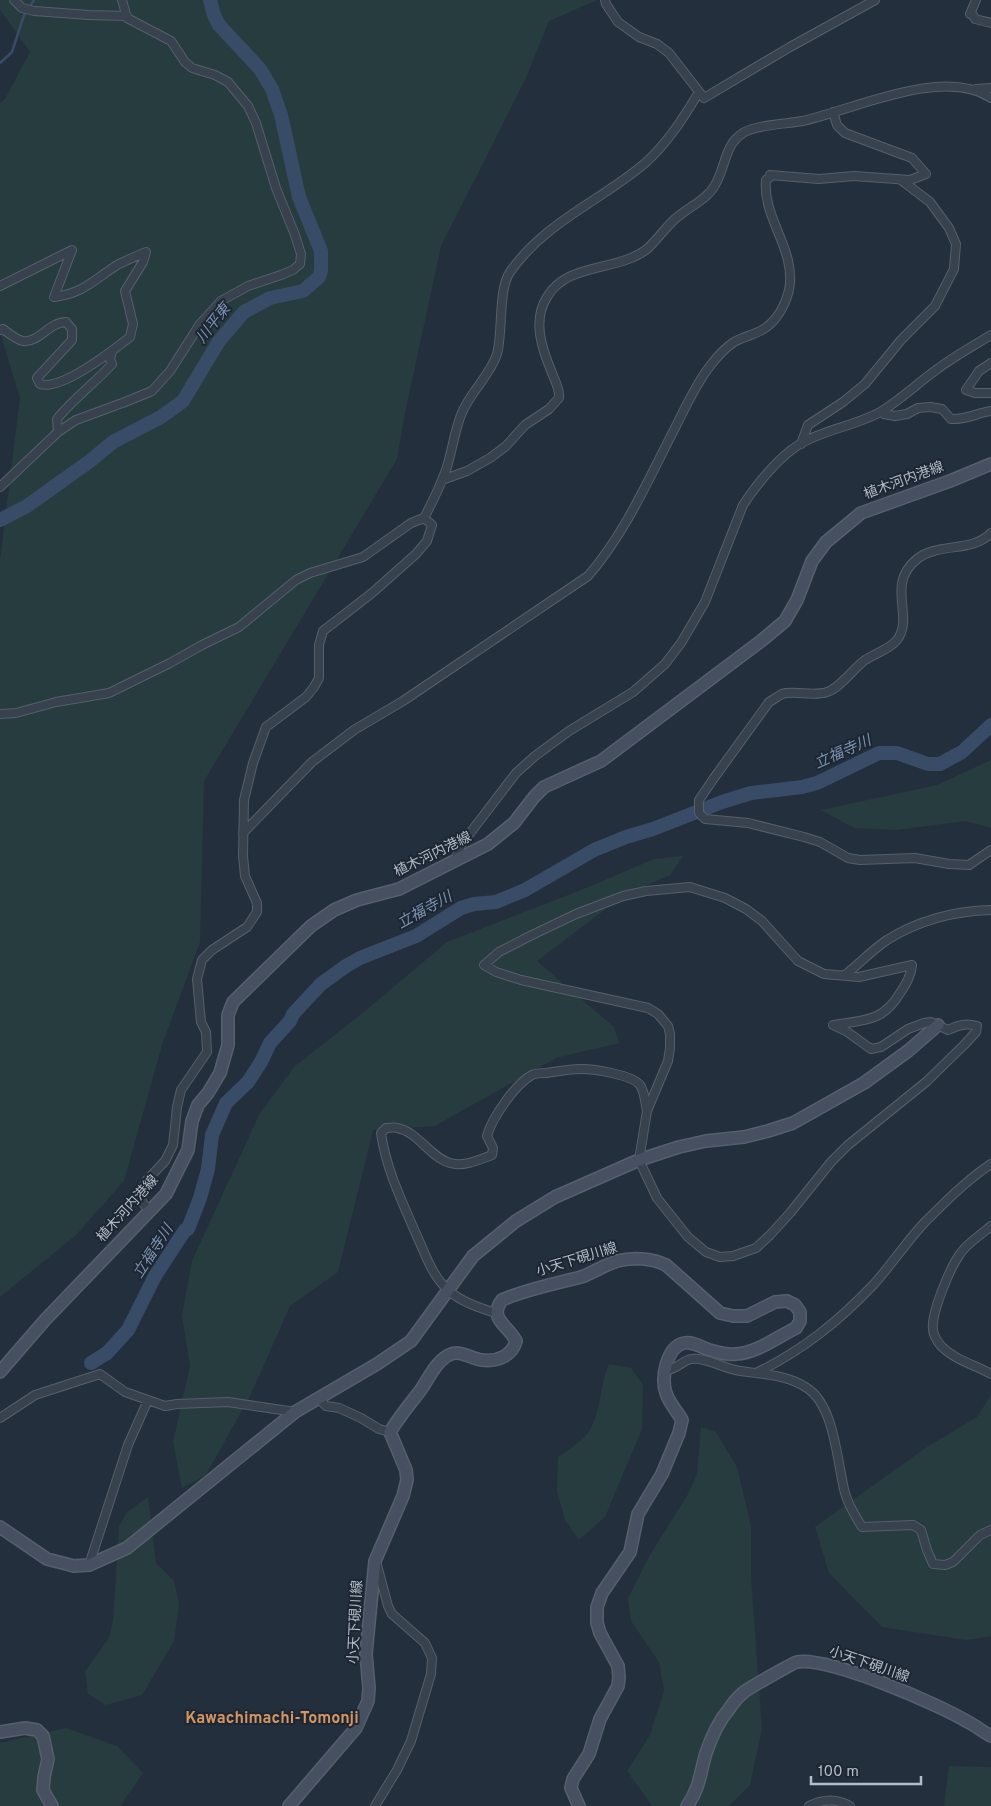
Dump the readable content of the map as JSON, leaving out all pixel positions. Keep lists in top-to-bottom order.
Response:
{
  "streets": {
    "main road": ["植木河内港線", "小天下硯川線"]
  },
  "districts": ["Kawachimachi-Tomonji"],
  "water": ["川平東", "立福寺川"],
  "scale_bar": "100 m"
}
